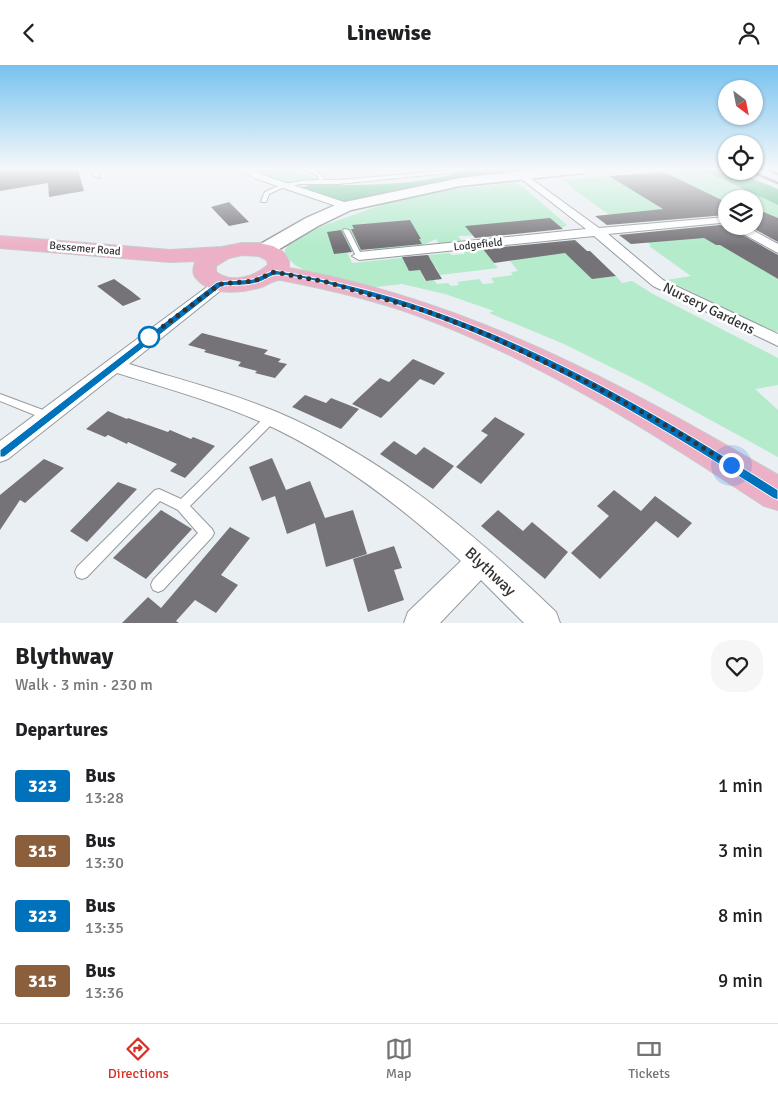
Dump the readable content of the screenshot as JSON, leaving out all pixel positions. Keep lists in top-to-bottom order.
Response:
{
  "streets": {
    "main road": ["Bessemer Road"],
    "street": ["Lodgefield", "Nursery Gardens", "Blythway"]
  },
  "crossings": [
    ["Lodgefield", "Nursery Gardens"]
  ],
  "lines": ["bus line 323"],
  "north": "bottom right",
  "page": {
    "header": "Linewise",
    "heading": [
      ["Blythway", "Walk · 3 min · 230 m"],
      "Departures"
    ],
    "list": [
      {
        "mark": "323",
        "name": "Bus",
        "note": "13:28",
        "value": "1 min"
      },
      {
        "mark": "315",
        "name": "Bus",
        "note": "13:30",
        "value": "3 min"
      },
      {
        "mark": "323",
        "name": "Bus",
        "note": "13:35",
        "value": "8 min"
      },
      {
        "mark": "315",
        "name": "Bus",
        "note": "13:36",
        "value": "9 min"
      }
    ],
    "tabs": ["Directions", "Map", "Tickets"]
  }
}
